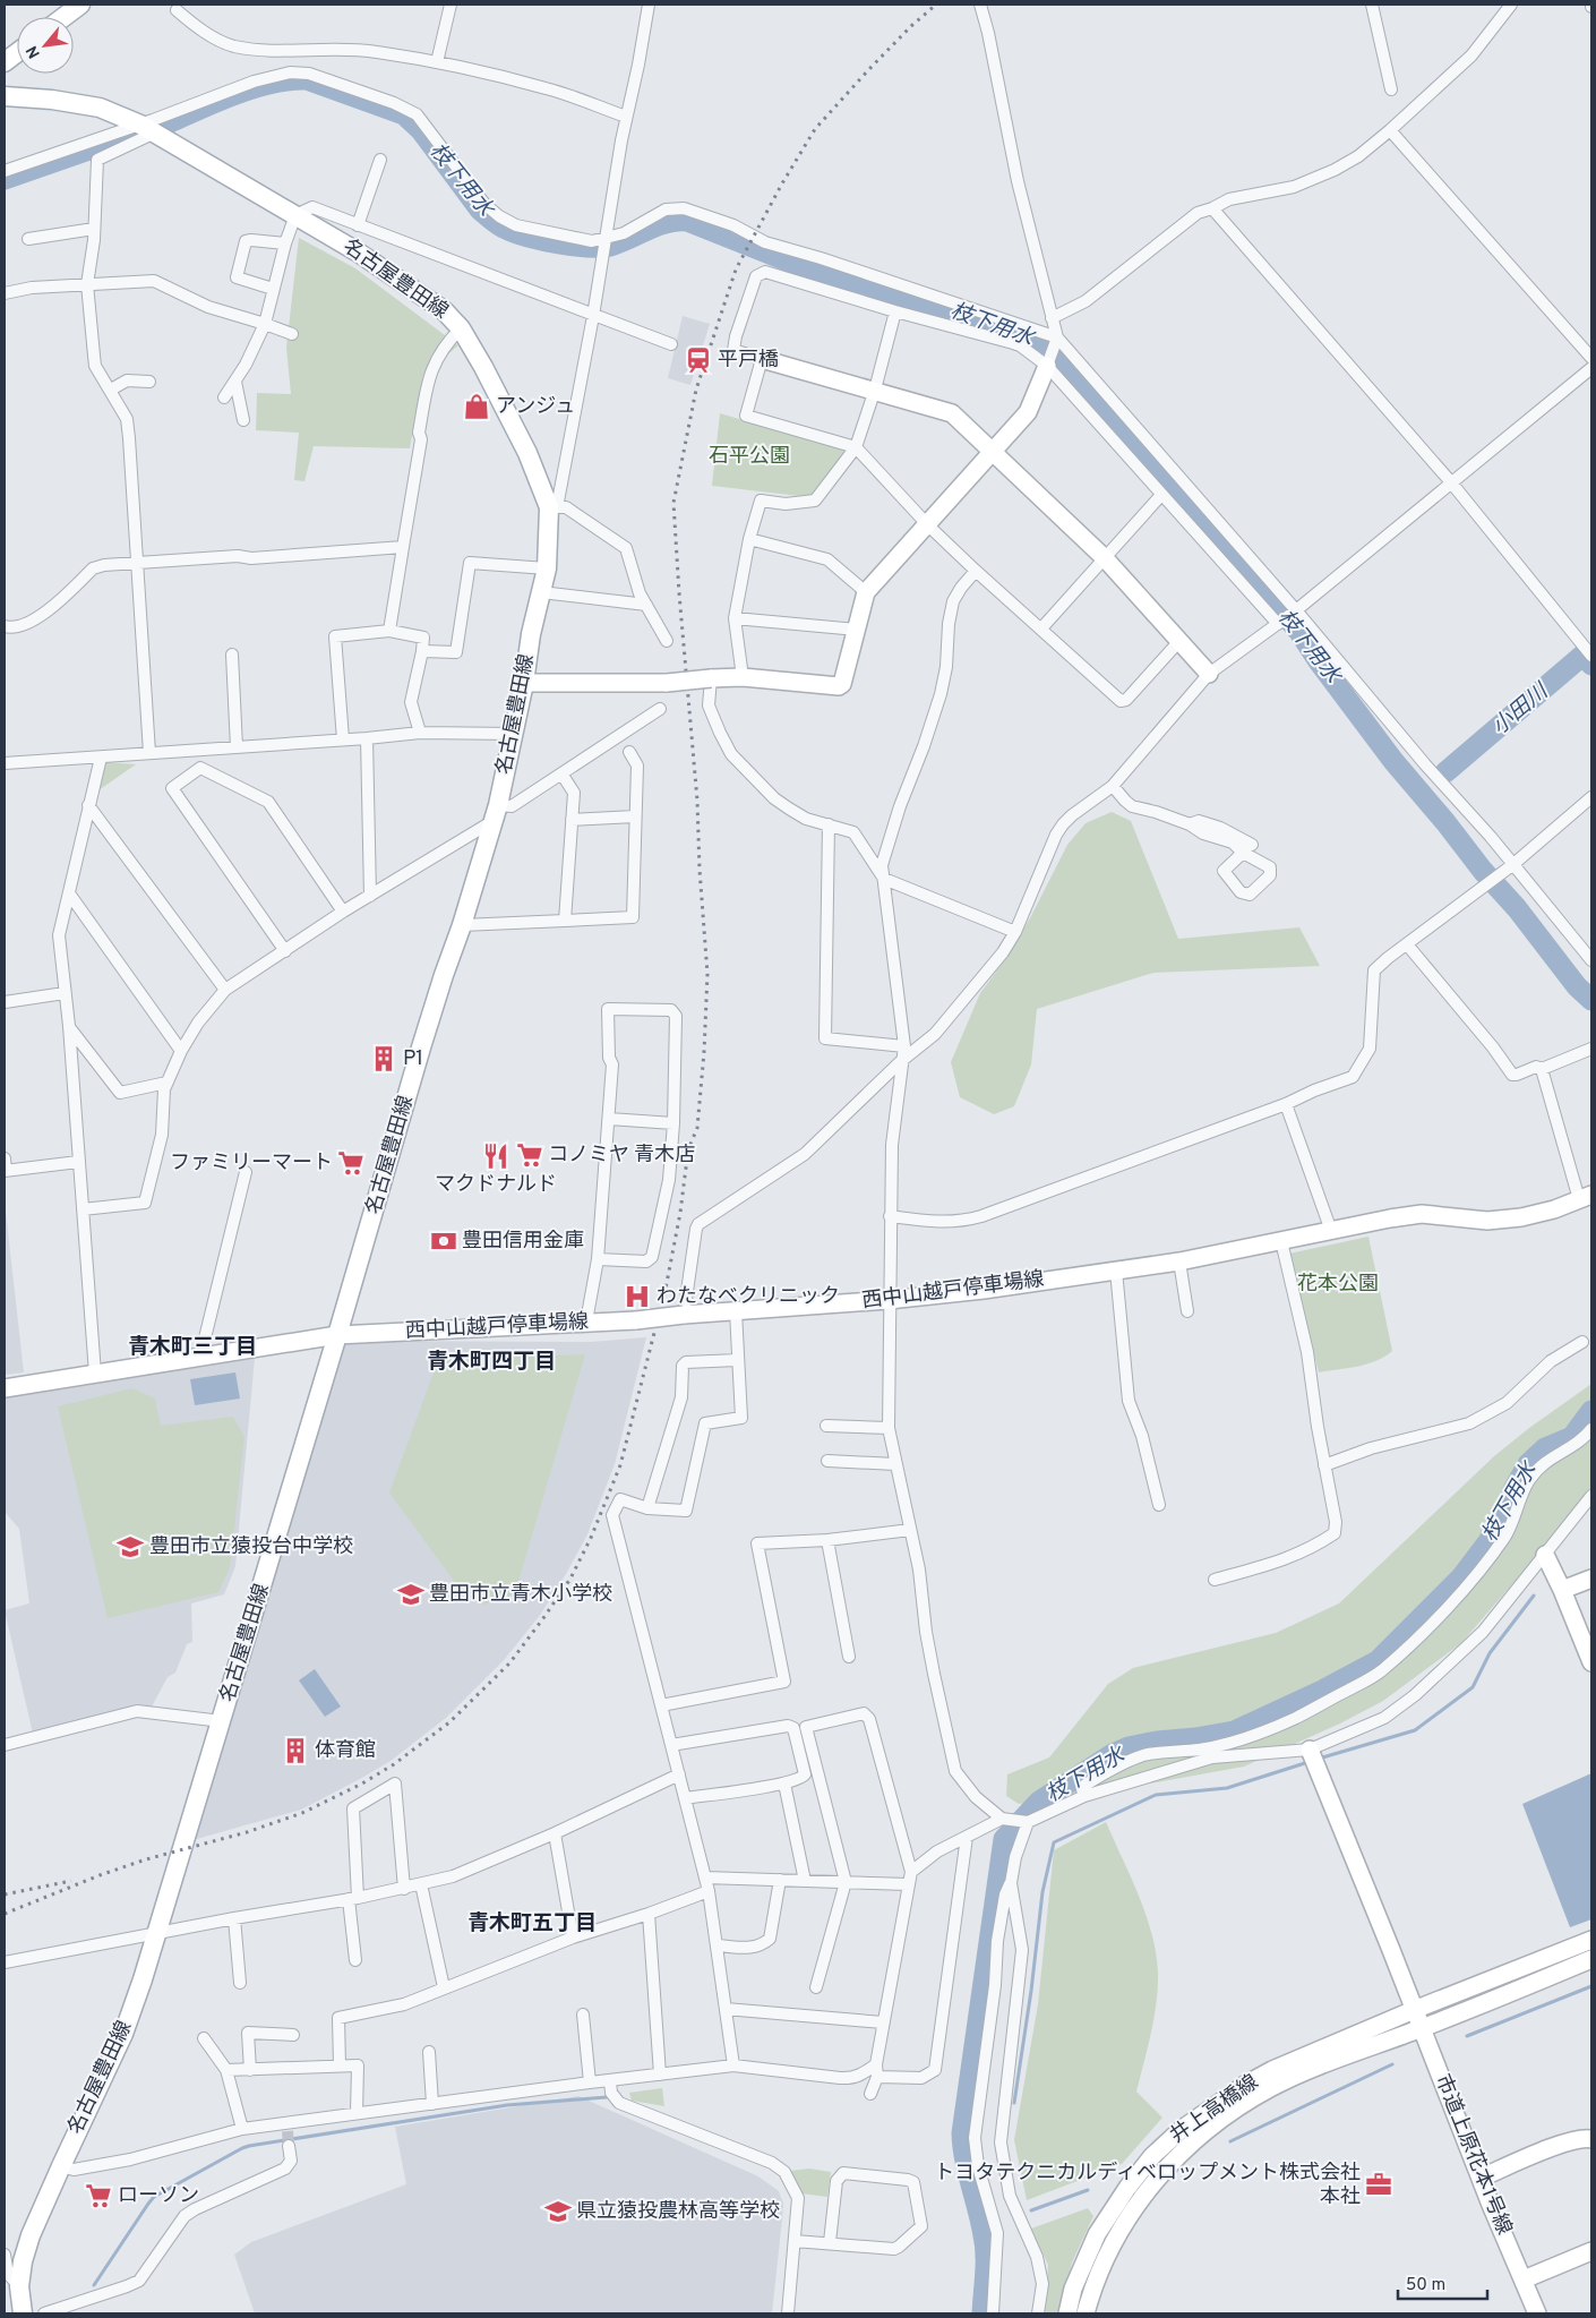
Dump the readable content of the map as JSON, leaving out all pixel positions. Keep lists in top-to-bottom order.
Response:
{
  "streets": {
    "main road": ["名古屋豊田線"],
    "street": ["西中山越戸停車場線", "井上高橋線", "市道上原花本1号線"]
  },
  "crossings": [
    ["名古屋豊田線", "西中山越戸停車場線"],
    ["井上高橋線", "市道上原花本1号線"]
  ],
  "districts": ["青木町三丁目", "青木町四丁目", "青木町五丁目"],
  "water": ["枝下用水", "小田川"],
  "parks": ["石平公園", "花本公園"],
  "places": {
    "station": ["平戸橋"],
    "shop": ["アンジュ"],
    "building": ["P1", "体育館"],
    "supermarket": ["コノミヤ 青木店", "ファミリーマート", "ローソン"],
    "restaurant": ["マクドナルド"],
    "bank": ["豊田信用金庫"],
    "hospital": ["わたなべクリニック"],
    "school or university": ["豊田市立猿投台中学校", "豊田市立青木小学校", "県立猿投農林高等学校"],
    "office": ["トヨタテクニカルディベロップメント株式会社 本社"]
  },
  "scale_bar": "50 m",
  "north": "bottom left"
}
